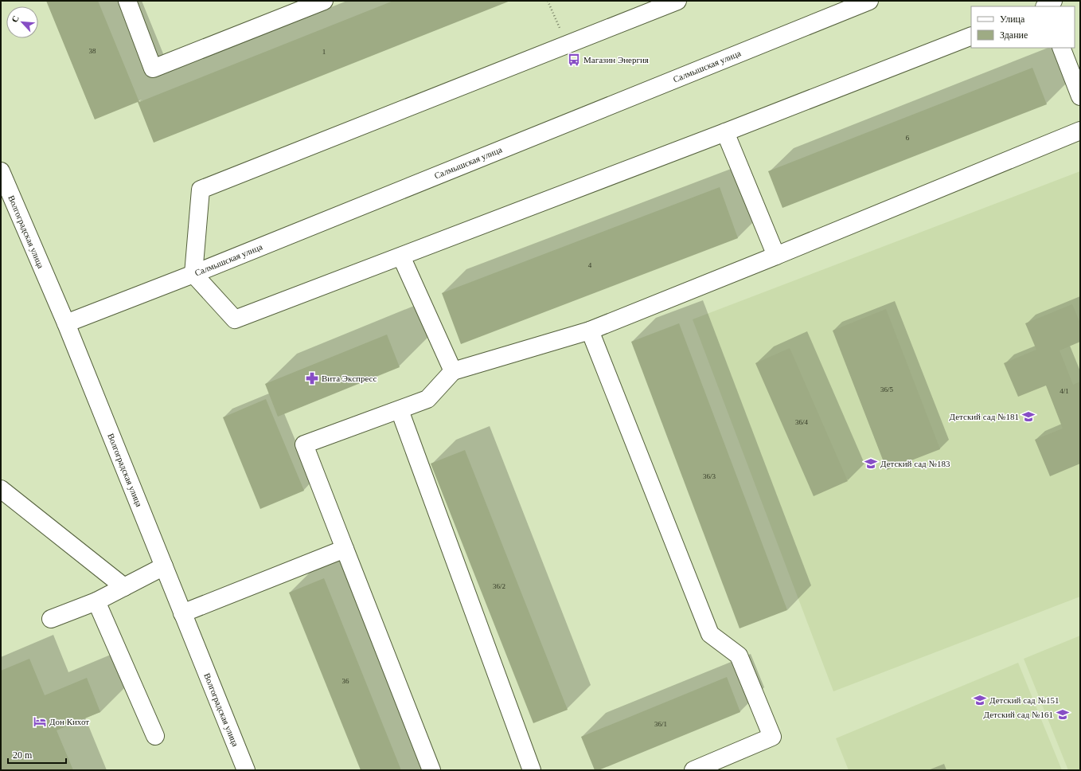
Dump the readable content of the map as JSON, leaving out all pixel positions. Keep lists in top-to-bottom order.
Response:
{
  "streets": {
    "main road": ["Салмышская улица", "Волгоградская улица"]
  },
  "crossings": [
    ["Салмышская улица", "Волгоградская улица"]
  ],
  "places": {
    "bus stop": ["Магазин Энергия"],
    "pharmacy": ["Вита Экспресс"],
    "school or university": [
      "Детский сад №181",
      "Детский сад №183",
      "Детский сад №151",
      "Детский сад №161"
    ],
    "hotel": ["Дон Кихот"]
  },
  "house_numbers": [
    "38",
    "1",
    "6",
    "4",
    "36/5",
    "4/1",
    "36/4",
    "36/3",
    "36/2",
    "36",
    "36/1"
  ],
  "legend": ["Улица", "Здание"],
  "scale_bar": "20 m",
  "north": "top left"
}
